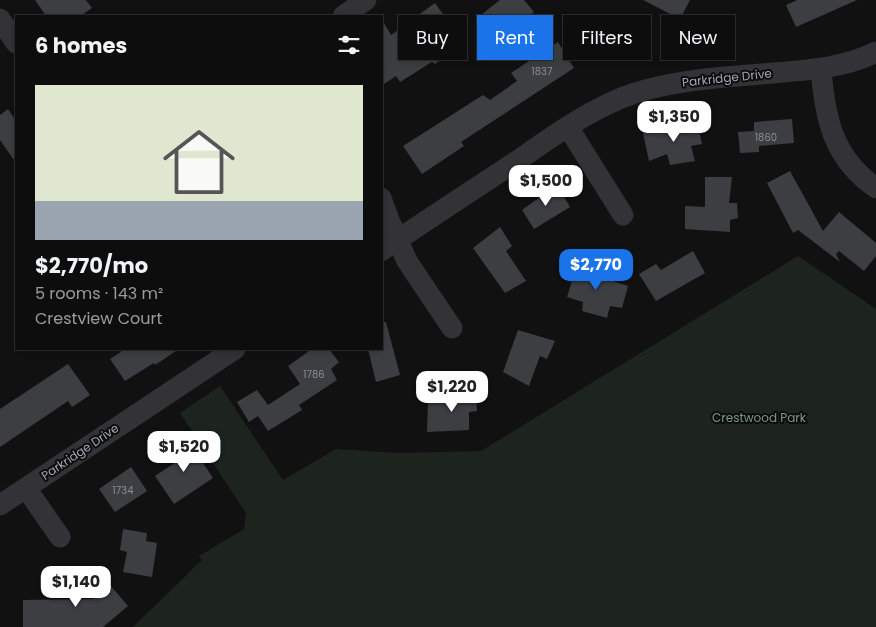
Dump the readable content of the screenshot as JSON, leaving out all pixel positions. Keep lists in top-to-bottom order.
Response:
{
  "streets": {
    "street": ["Parkridge Drive"]
  },
  "parks": ["Crestwood Park"],
  "house_numbers": [
    "1837",
    "1860",
    "1786",
    "1734"
  ],
  "page": {
    "chip": [
      "Buy",
      "Rent",
      "Filters",
      "New"
    ],
    "heading": "6 homes",
    "list": [
      {
        "name": "$2,770/mo",
        "note": "5 rooms · 143 m² · Crestview Court"
      }
    ],
    "price": [
      "$1,350",
      "$1,500",
      "$2,770",
      "$1,220",
      "$1,520",
      "$1,140"
    ]
  }
}
